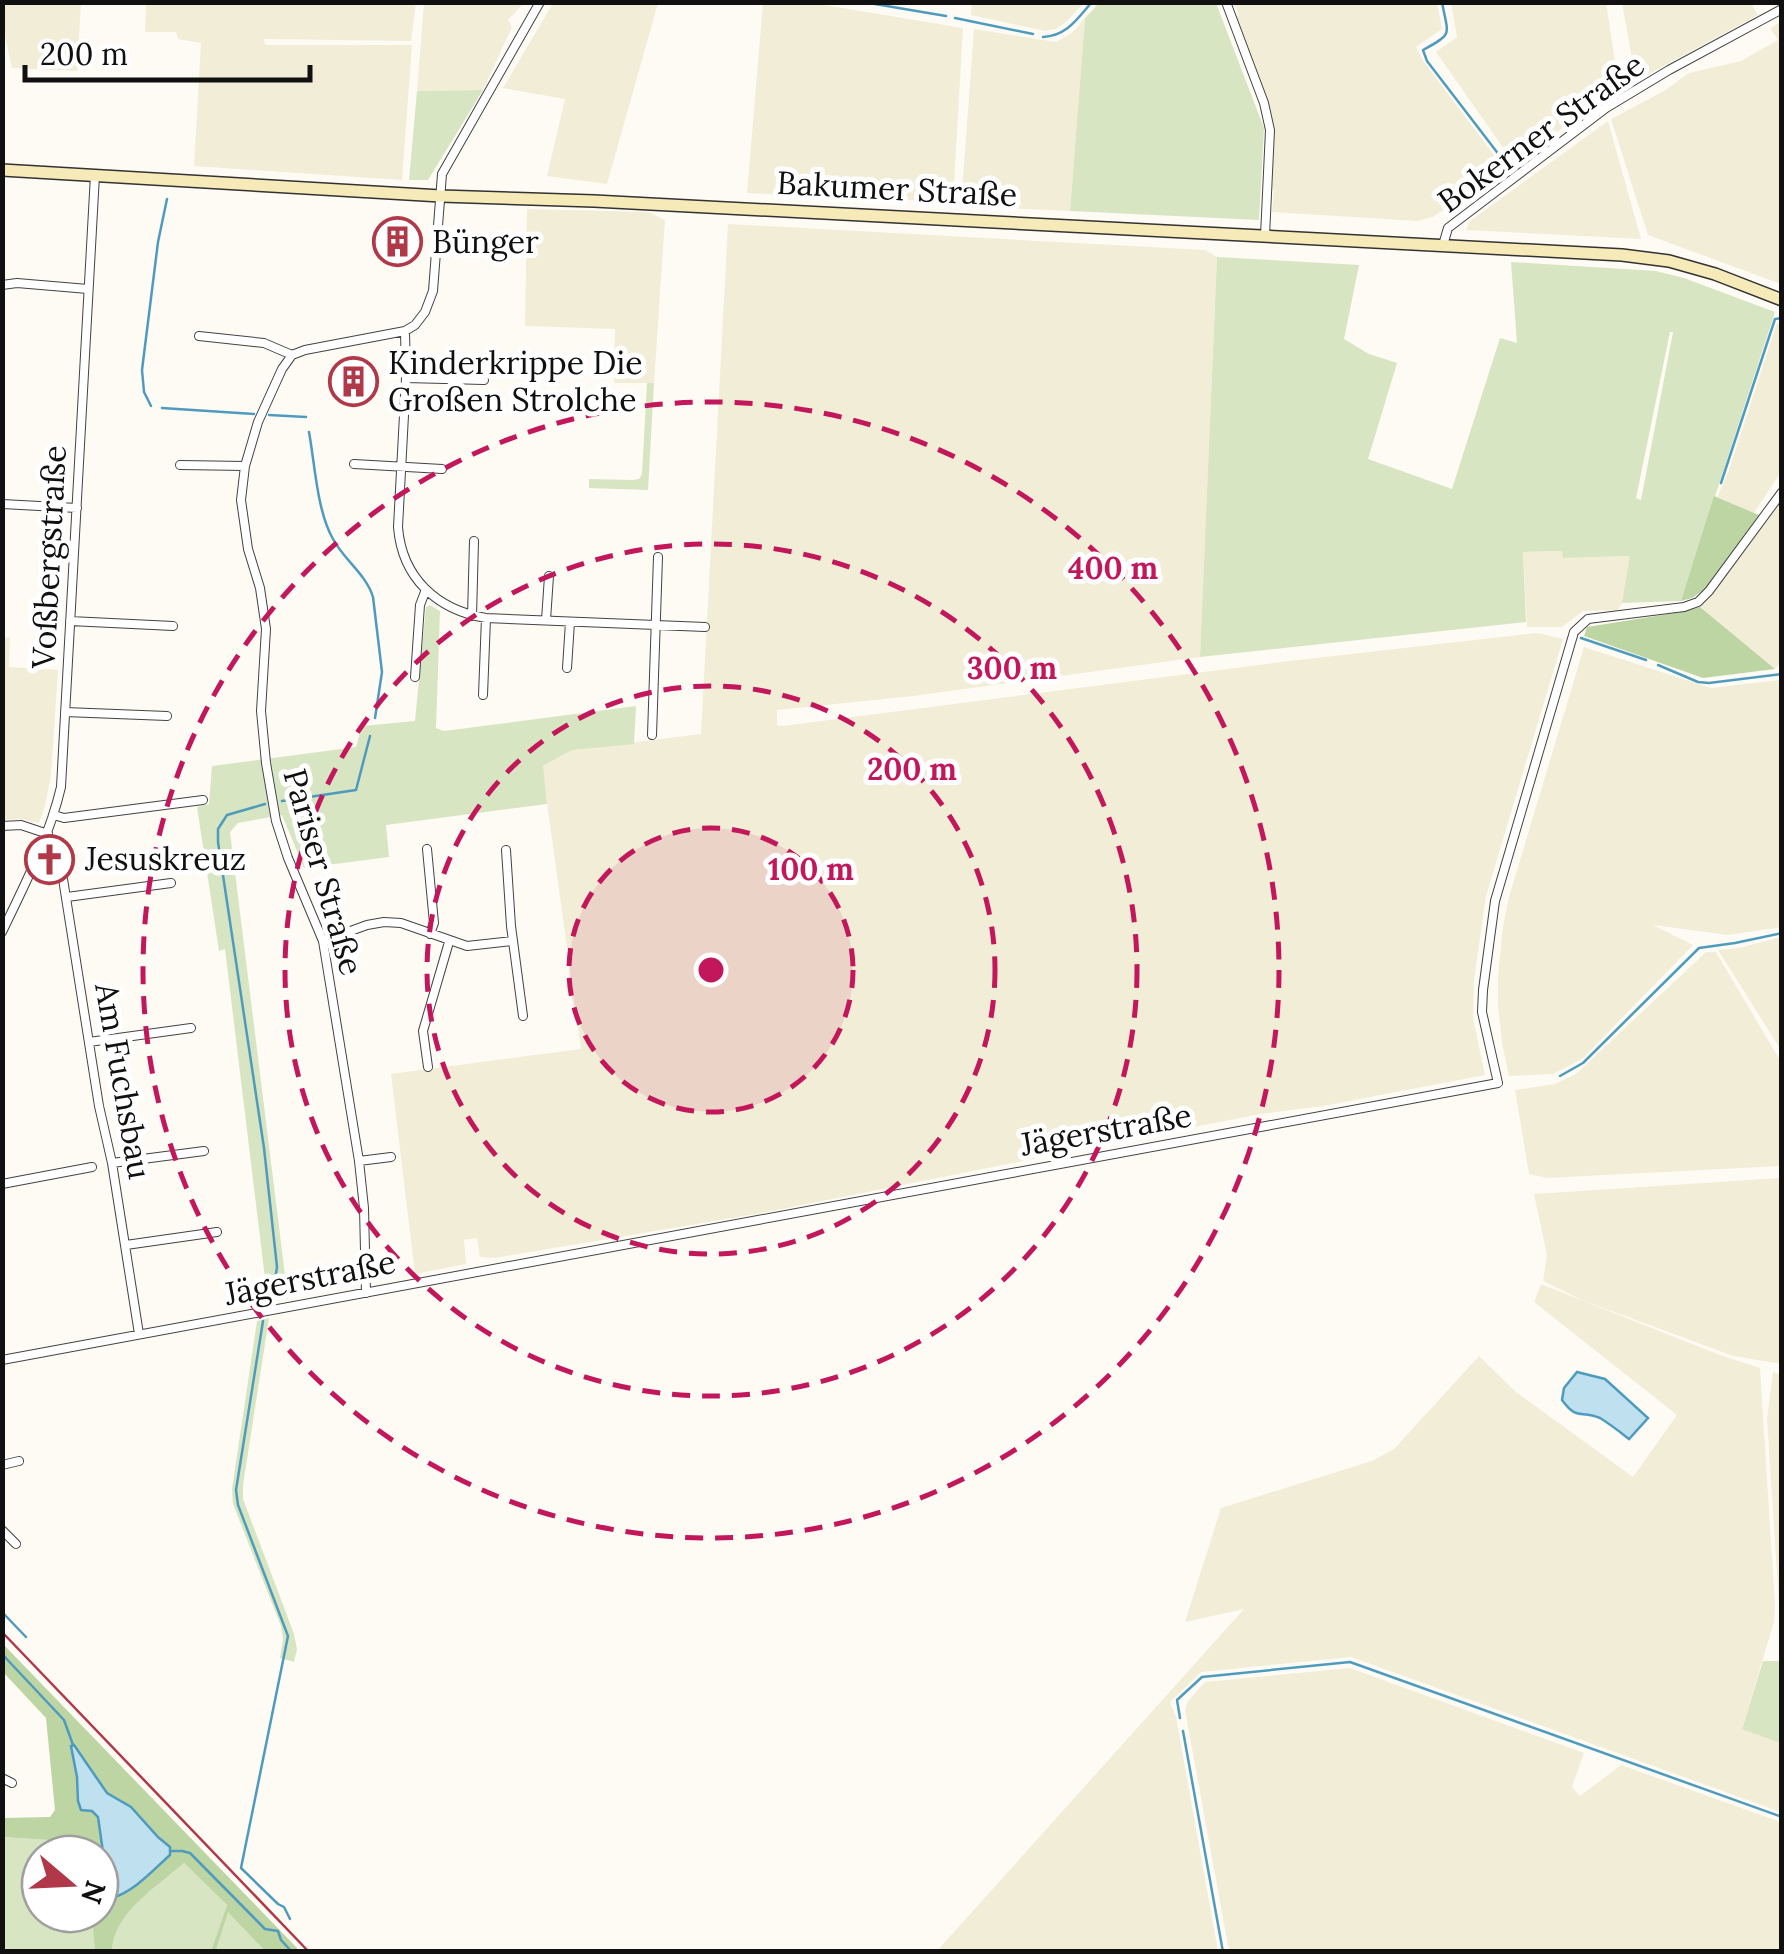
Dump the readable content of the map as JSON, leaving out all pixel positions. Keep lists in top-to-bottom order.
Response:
{
  "streets": {
    "main road": ["Bakumer Straße"],
    "street": [
      "Bokerner Straße",
      "Voßbergstraße",
      "Pariser Straße",
      "Am Fuchsbau",
      "Jägerstraße"
    ]
  },
  "crossings": [
    ["Bokerner Straße", "Bakumer Straße"],
    ["Bakumer Straße", "Voßbergstraße"],
    ["Voßbergstraße", "Am Fuchsbau"],
    ["Pariser Straße", "Jägerstraße"],
    ["Am Fuchsbau", "Jägerstraße"]
  ],
  "places": {
    "building": ["Bünger", "Kinderkrippe Die Großen Strolche"],
    "church": ["Jesuskreuz"]
  },
  "scale_bar": "200 m",
  "north": "right",
  "rings": [
    "400 m",
    "300 m",
    "200 m",
    "100 m"
  ]
}
